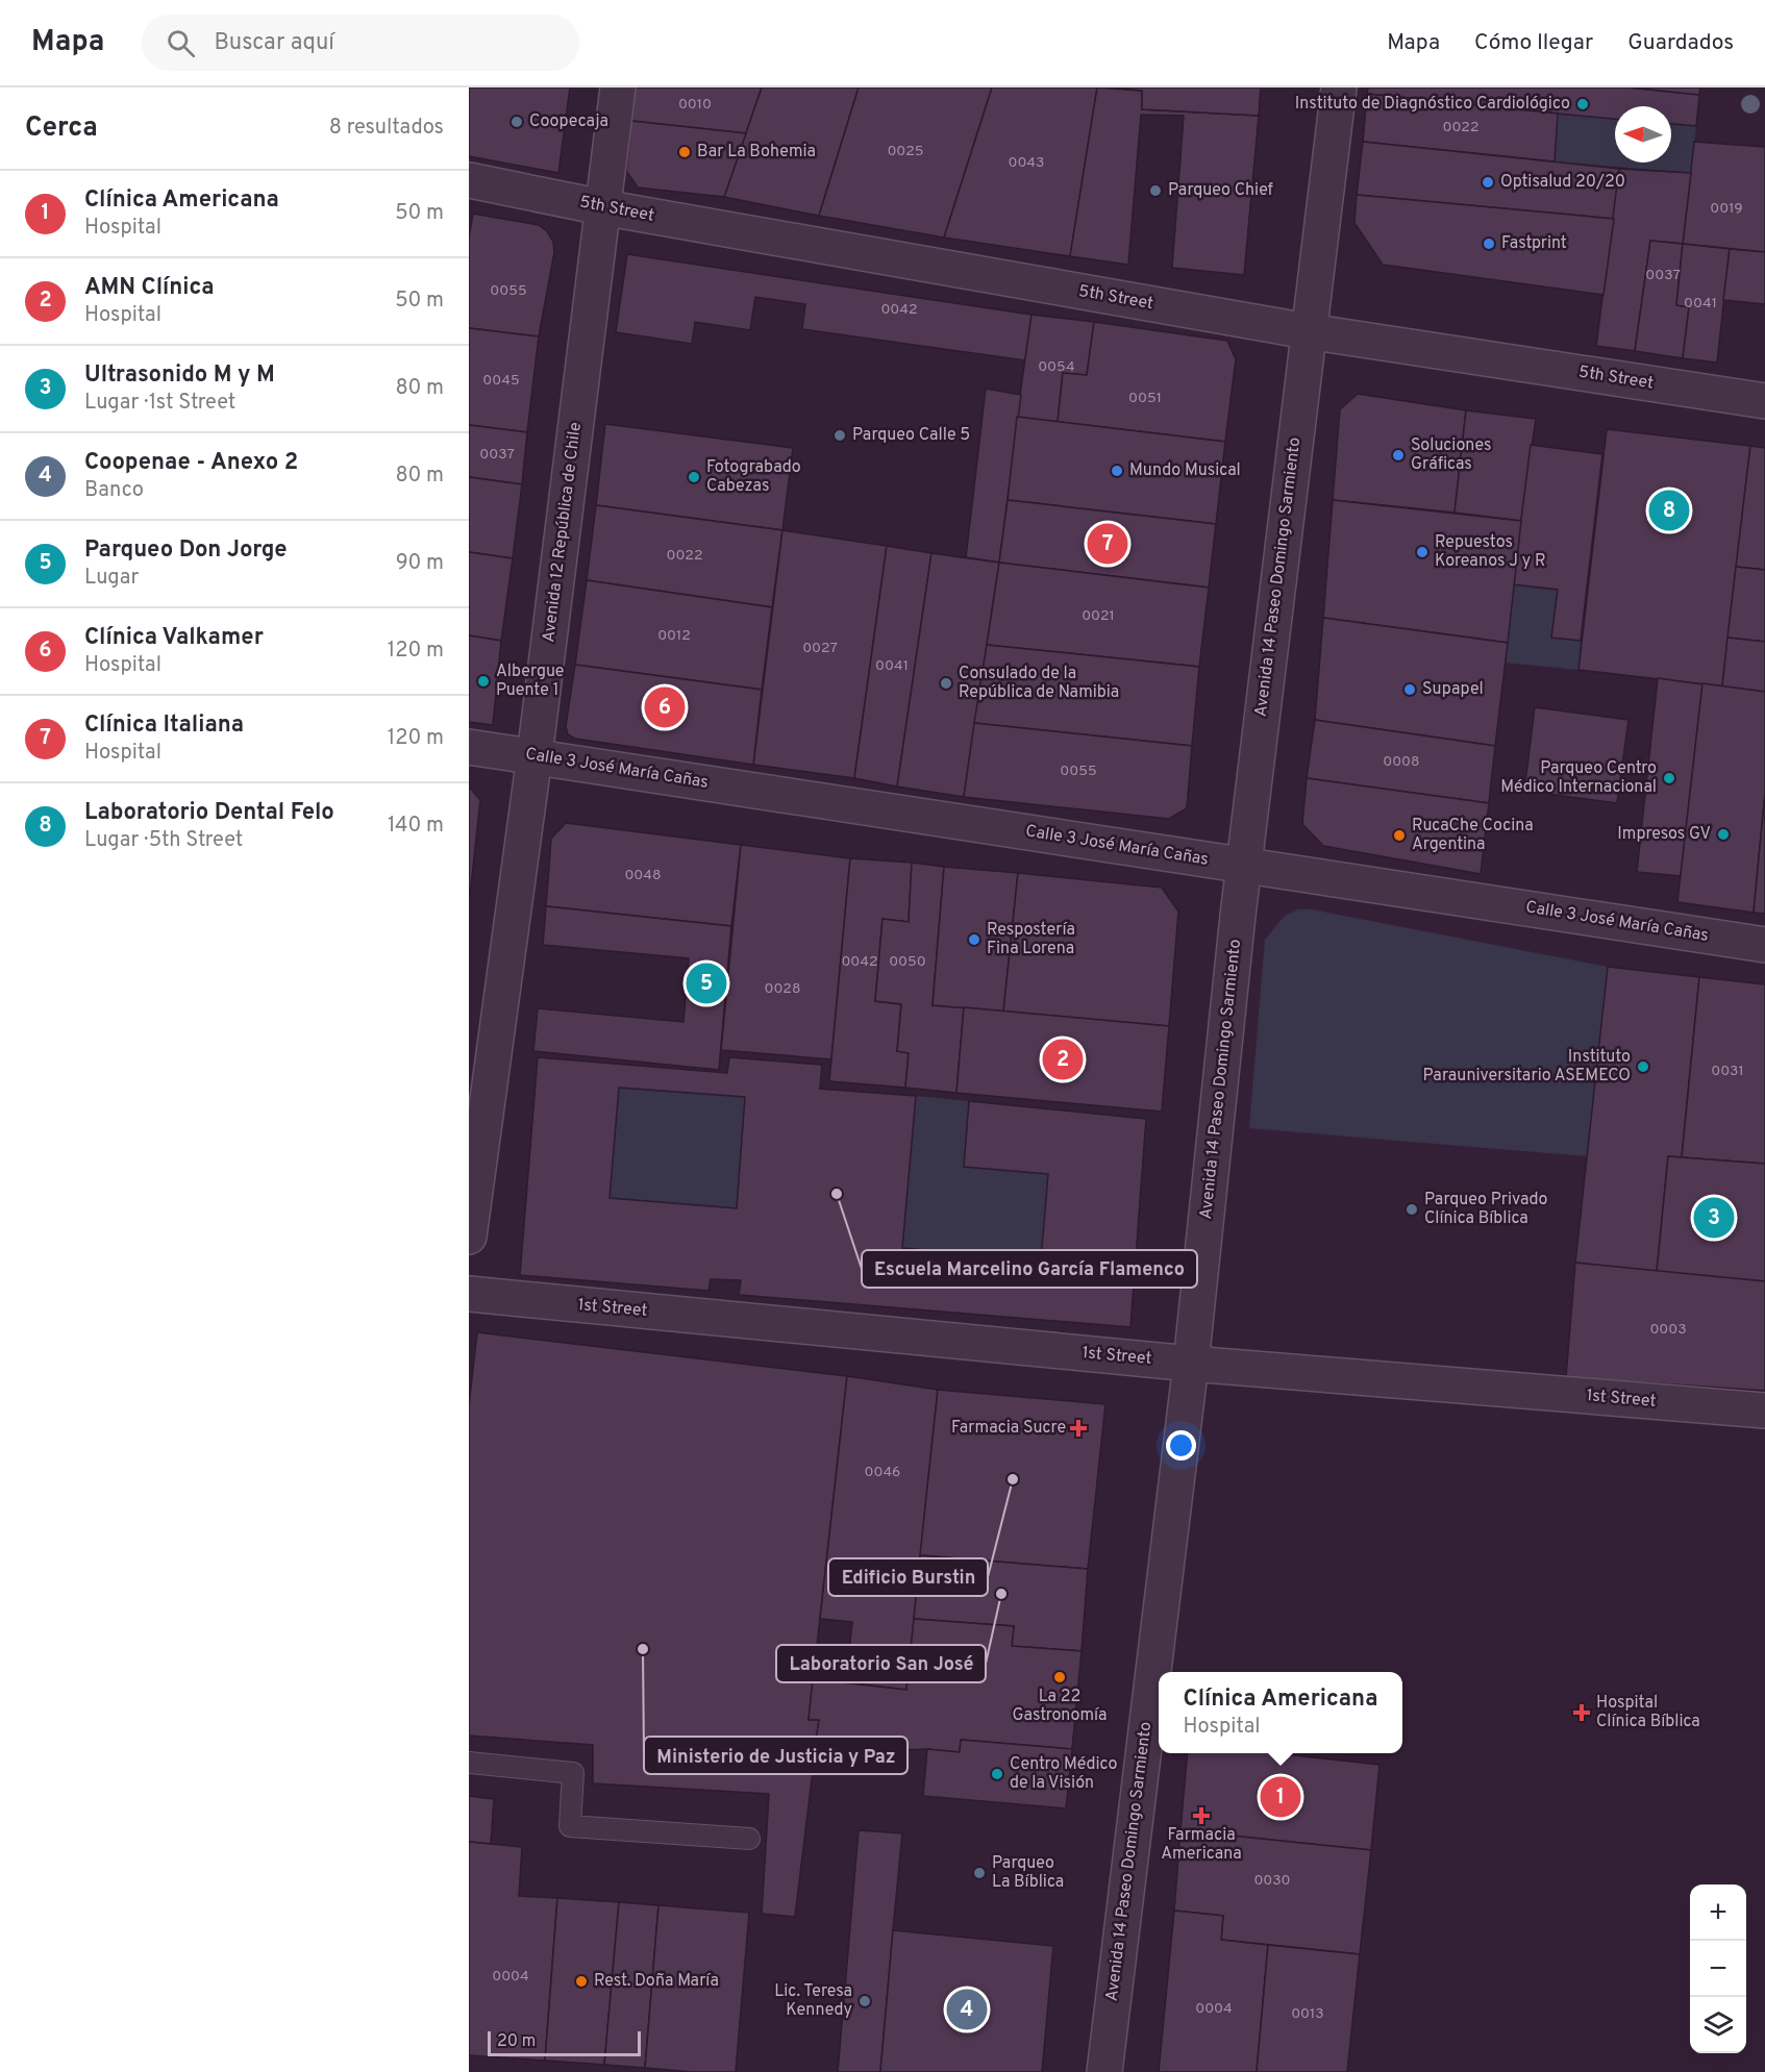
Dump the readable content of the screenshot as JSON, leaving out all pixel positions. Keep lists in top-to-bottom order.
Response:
{
  "streets": {
    "street": [
      "5th Street",
      "Avenida 12 República de Chile",
      "Avenida 14 Paseo Domingo Sarmiento",
      "Calle 3 José María Cañas",
      "1st Street"
    ]
  },
  "crossings": [
    ["5th Street", "Avenida 12 República de Chile"],
    ["5th Street", "Avenida 14 Paseo Domingo Sarmiento"],
    ["Avenida 12 República de Chile", "Calle 3 José María Cañas"],
    ["Avenida 14 Paseo Domingo Sarmiento", "Calle 3 José María Cañas"],
    ["Avenida 14 Paseo Domingo Sarmiento", "1st Street"]
  ],
  "places": {
    "other": [
      "Instituto de Diagnóstico Cardiológico",
      "Coopecaja",
      "Bar La Bohemia",
      "Optisalud 20/20",
      "Parqueo Chief",
      "Fastprint",
      "Parqueo Calle 5",
      "Soluciones Gráficas",
      "Mundo Musical",
      "Fotograbado Cabezas",
      "Repuestos Koreanos J y R",
      "Albergue Puente 1",
      "Consulado de la República de Namibia",
      "Supapel",
      "Parqueo Centro Médico Internacional",
      "Impresos GV",
      "RucaChe Cocina Argentina",
      "Respostería Fina Lorena",
      "Instituto Parauniversitario ASEMECO",
      "Escuela Marcelino García Flamenco",
      "Parqueo Privado Clínica Bíblica",
      "Edificio Burstin",
      "Laboratorio San José",
      "Ministerio de Justicia y Paz",
      "La 22 Gastronomía",
      "Centro Médico de la Visión",
      "Parqueo La Bíblica",
      "Rest. Doña María",
      "Lic. Teresa Kennedy"
    ],
    "health": ["Farmacia Sucre", "Hospital Clínica Bíblica", "Farmacia Americana"]
  },
  "house_numbers": [
    "0010",
    "0022",
    "0025",
    "0043",
    "0019",
    "0037",
    "0055",
    "0041",
    "0042",
    "0054",
    "0045",
    "0051",
    "0037",
    "0022",
    "0021",
    "0012",
    "0027",
    "0041",
    "0008",
    "0055",
    "0048",
    "0042",
    "0050",
    "0028",
    "0031",
    "0003",
    "0046",
    "0030",
    "0004",
    "0004",
    "0013"
  ],
  "scale_bar": "20 m",
  "north": "left",
  "page": {
    "header": "Mapa",
    "search": "Buscar aquí",
    "nav": ["Mapa", "Cómo llegar", "Guardados"],
    "heading": ["Cerca", "8 resultados"],
    "list": [
      {
        "mark": "1",
        "name": "Clínica Americana",
        "note": "Hospital",
        "value": "50 m"
      },
      {
        "mark": "2",
        "name": "AMN Clínica",
        "note": "Hospital",
        "value": "50 m"
      },
      {
        "mark": "3",
        "name": "Ultrasonido M y M",
        "note": "Lugar · 1st Street",
        "value": "80 m"
      },
      {
        "mark": "4",
        "name": "Coopenae - Anexo 2",
        "note": "Banco",
        "value": "80 m"
      },
      {
        "mark": "5",
        "name": "Parqueo Don Jorge",
        "note": "Lugar",
        "value": "90 m"
      },
      {
        "mark": "6",
        "name": "Clínica Valkamer",
        "note": "Hospital",
        "value": "120 m"
      },
      {
        "mark": "7",
        "name": "Clínica Italiana",
        "note": "Hospital",
        "value": "120 m"
      },
      {
        "mark": "8",
        "name": "Laboratorio Dental Felo",
        "note": "Lugar · 5th Street",
        "value": "140 m"
      }
    ],
    "pins": [
      "8",
      "7",
      "6",
      "5",
      "2",
      "3",
      "1",
      "4"
    ],
    "popup": ["Clínica Americana", "Hospital"],
    "map_buttons": ["+", "−"],
    "scale": "20 m"
  }
}
